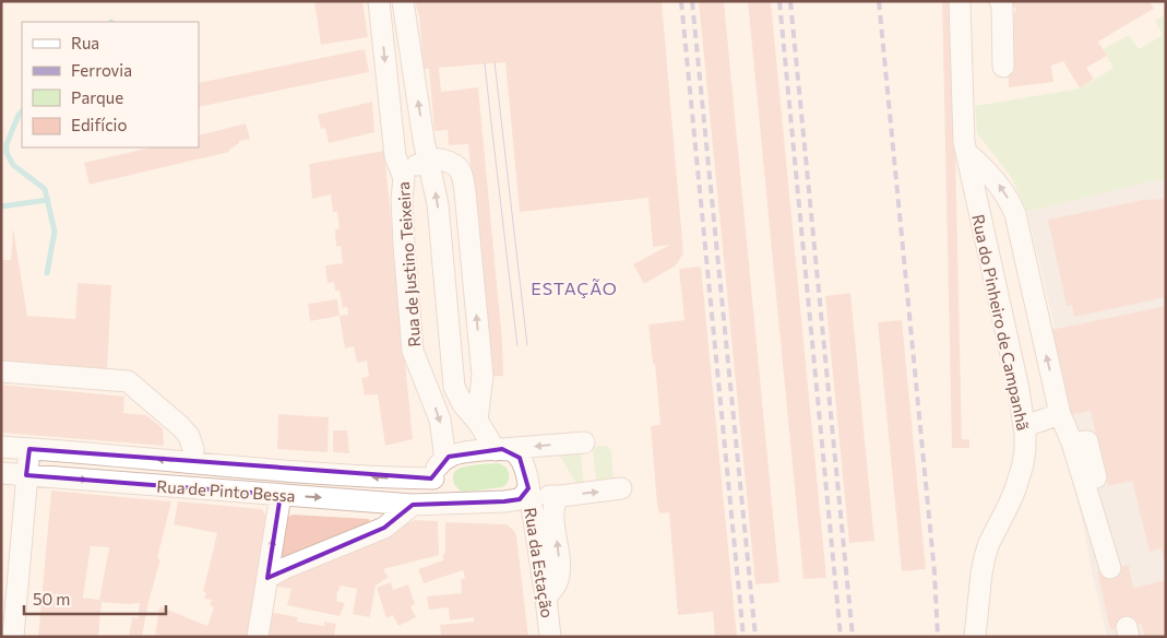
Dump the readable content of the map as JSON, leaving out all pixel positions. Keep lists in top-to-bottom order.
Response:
{
  "streets": {
    "street": [
      "Rua de Justino Teixeira",
      "Rua do Pinheiro de Campanhã",
      "Rua de Pinto Bessa",
      "Rua da Estação"
    ]
  },
  "crossings": [
    ["Rua de Pinto Bessa", "Rua da Estação"]
  ],
  "districts": ["ESTAÇÃO"],
  "legend": [
    "Rua",
    "Ferrovia",
    "Parque",
    "Edifício"
  ],
  "scale_bar": "50 m"
}
